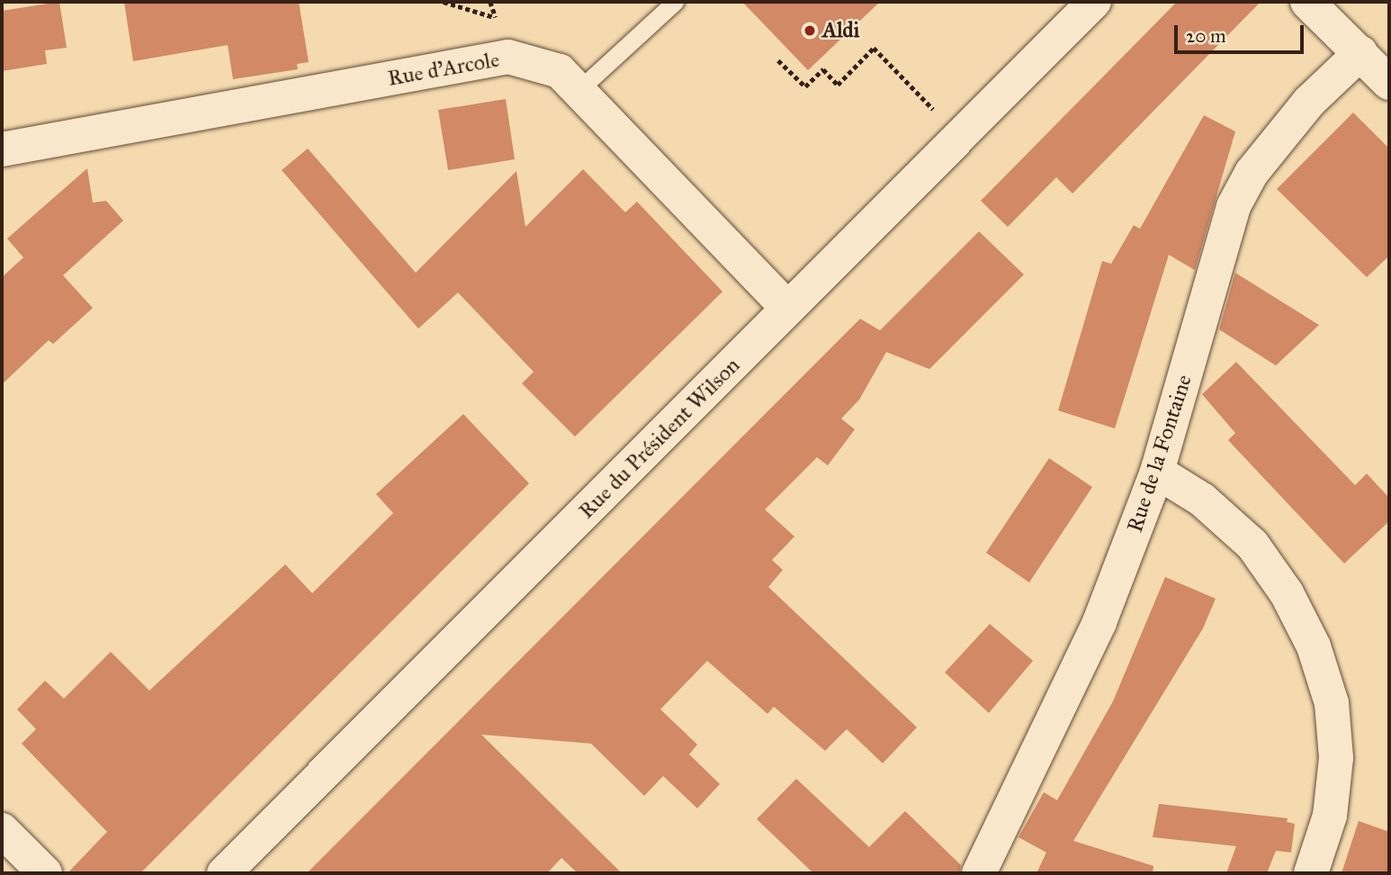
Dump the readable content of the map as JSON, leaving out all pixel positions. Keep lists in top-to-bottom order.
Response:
{
  "streets": {
    "street": ["Rue d'Arcole", "Rue du Président Wilson", "Rue de la Fontaine"]
  },
  "crossings": [
    ["Rue d'Arcole", "Rue du Président Wilson"]
  ],
  "places": ["Aldi"],
  "scale_bar": "20 m"
}
